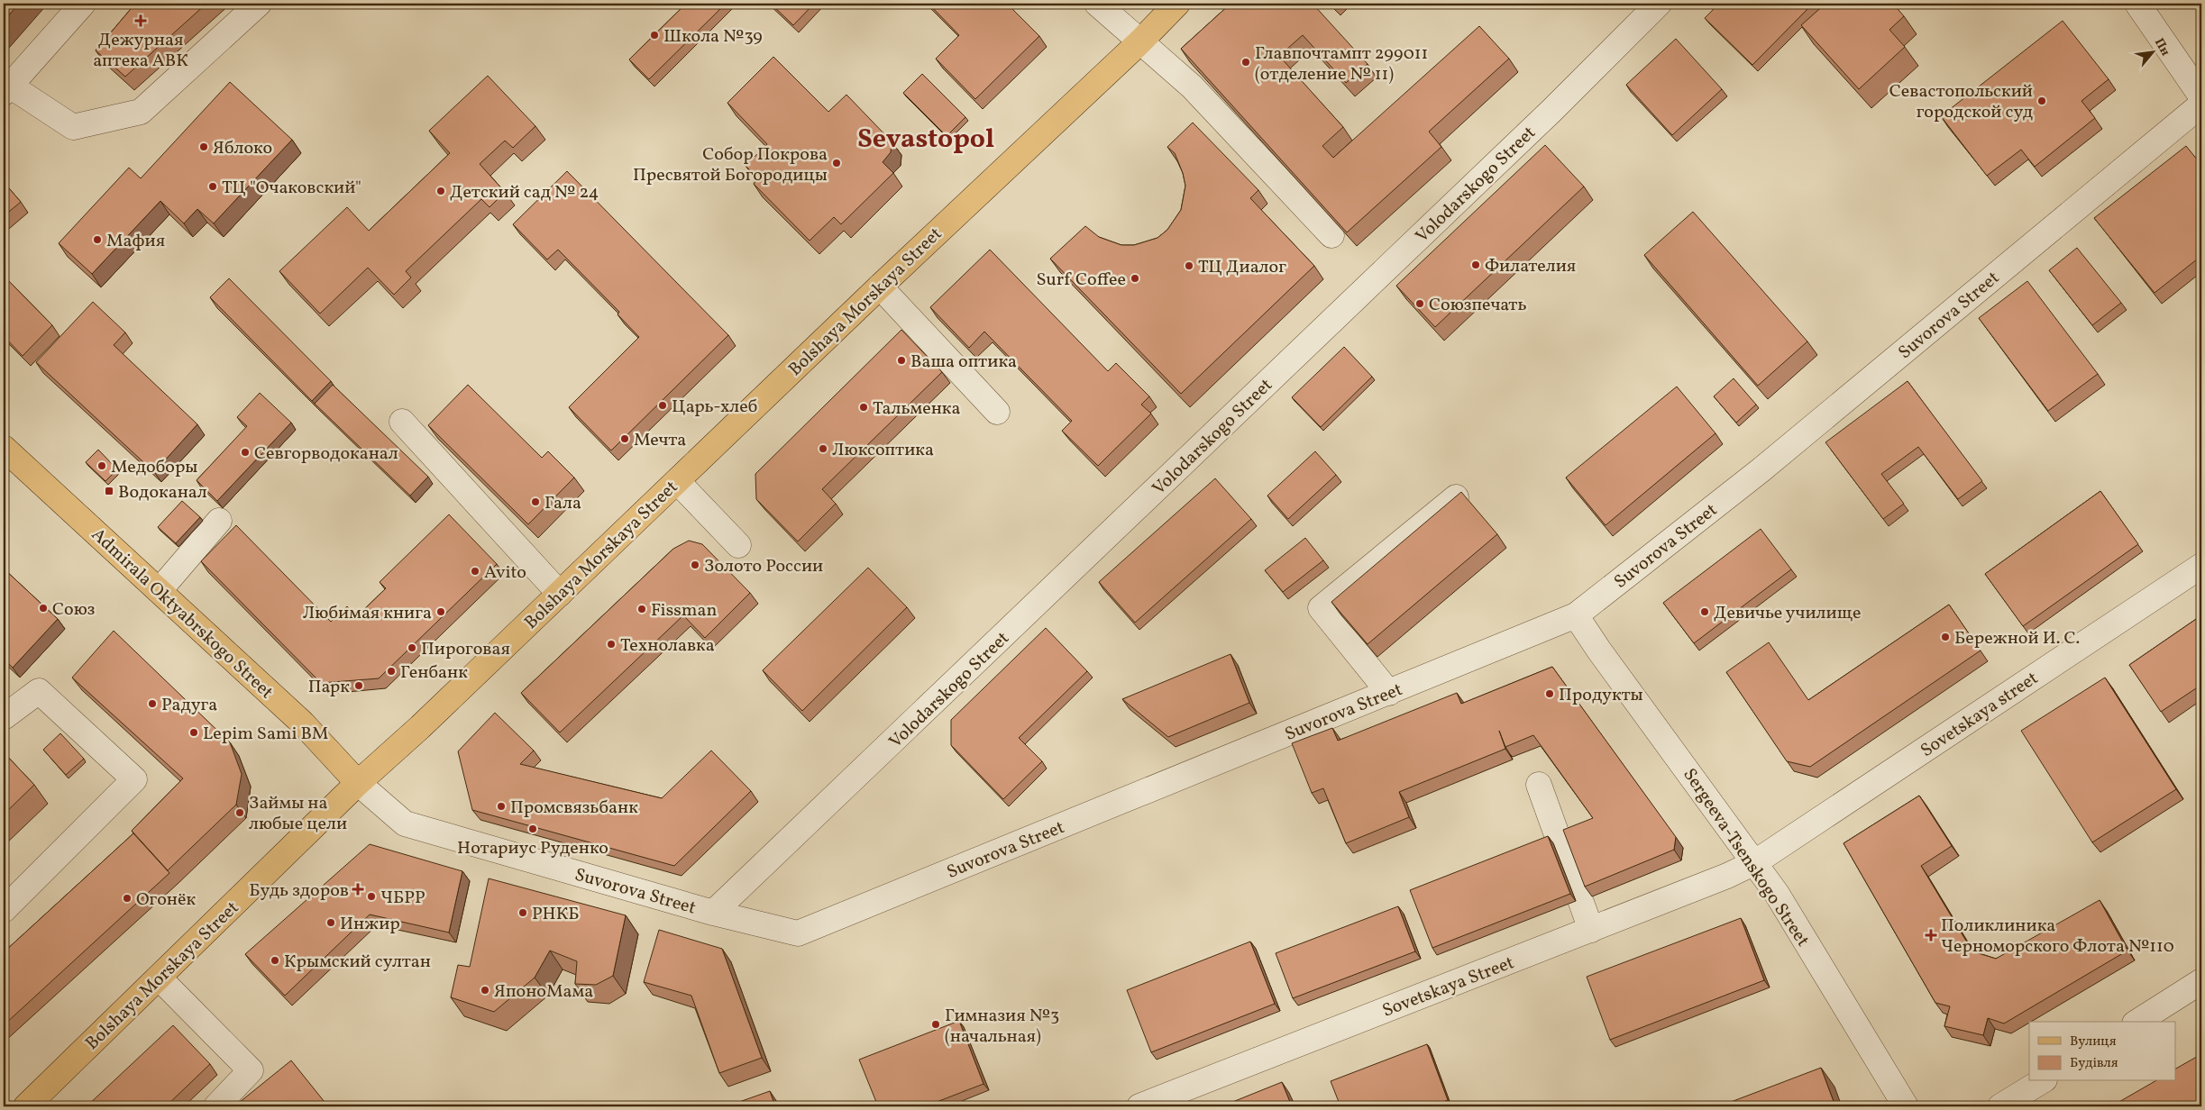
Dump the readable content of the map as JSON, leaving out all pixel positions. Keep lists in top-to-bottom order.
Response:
{
  "streets": {
    "main road": ["Bolshaya Morskaya Street", "Admirala Oktyabrskogo Street"],
    "street": [
      "Volodarskogo Street",
      "Suvorova Street",
      "Sovetskaya street",
      "Sergeeva-Tsenskogo Street",
      "Sovetskaya Street"
    ]
  },
  "crossings": [
    ["Volodarskogo Street", "Suvorova Street"],
    ["Bolshaya Morskaya Street", "Suvorova Street"],
    ["Bolshaya Morskaya Street", "Admirala Oktyabrskogo Street"],
    ["Suvorova Street", "Admirala Oktyabrskogo Street"],
    ["Suvorova Street", "Sergeeva-Tsenskogo Street"],
    ["Sovetskaya street", "Sergeeva-Tsenskogo Street"],
    ["Sovetskaya street", "Sovetskaya Street"],
    ["Sergeeva-Tsenskogo Street", "Sovetskaya Street"]
  ],
  "districts": ["Sevastopol"],
  "places": {
    "health": ["Дежурная аптека АВК", "Будь здоров", "Поликлиника Черноморского Флота №110"],
    "other": [
      "Школа №39",
      "Главпочтампт 299011 (отделение № 11)",
      "Севастопольский городской суд",
      "Яблоко",
      "Собор Покрова Пресвятой Богородицы",
      "ТЦ \"Очаковский\"",
      "Детский сад № 24",
      "Мафия",
      "Филателия",
      "ТЦ Диалог",
      "Surf Coffee",
      "Союзпечать",
      "Ваша оптика",
      "Царь-хлеб",
      "Тальменка",
      "Мечта",
      "Люксоптика",
      "Севгорводоканал",
      "Медоборы",
      "Гала",
      "Золото России",
      "Avito",
      "Союз",
      "Fissman",
      "Любимая книга",
      "Девичье училище",
      "Бережной И. С.",
      "Технолавка",
      "Пироговая",
      "Генбанк",
      "Парк",
      "Продукты",
      "Радуга",
      "Lepim Sami BM",
      "Промсвязьбанк",
      "Займы на любые цели",
      "Нотариус Руденко",
      "ЧБРР",
      "Огонёк",
      "РНКБ",
      "Инжир",
      "Крымский султан",
      "ЯпоноМама",
      "Гимназия №3 (начальная)"
    ],
    "transit": ["Водоканал"]
  },
  "legend": ["Вулиця", "Будівля"],
  "north": "top right"
}
